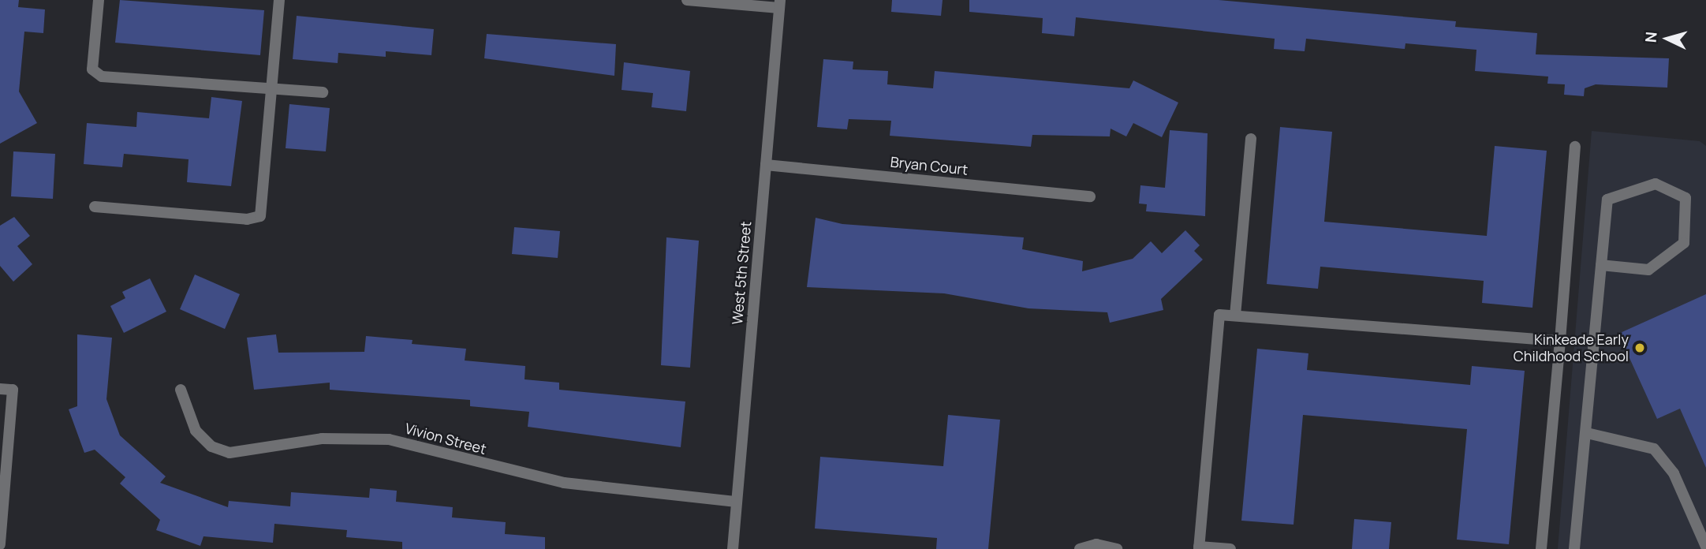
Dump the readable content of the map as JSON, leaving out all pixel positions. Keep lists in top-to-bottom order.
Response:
{
  "streets": {
    "street": ["Bryan Court", "West 5th Street", "Vivion Street"]
  },
  "crossings": [
    ["Bryan Court", "West 5th Street"],
    ["West 5th Street", "Vivion Street"]
  ],
  "places": ["Kinkeade Early Childhood School"],
  "north": "left"
}
